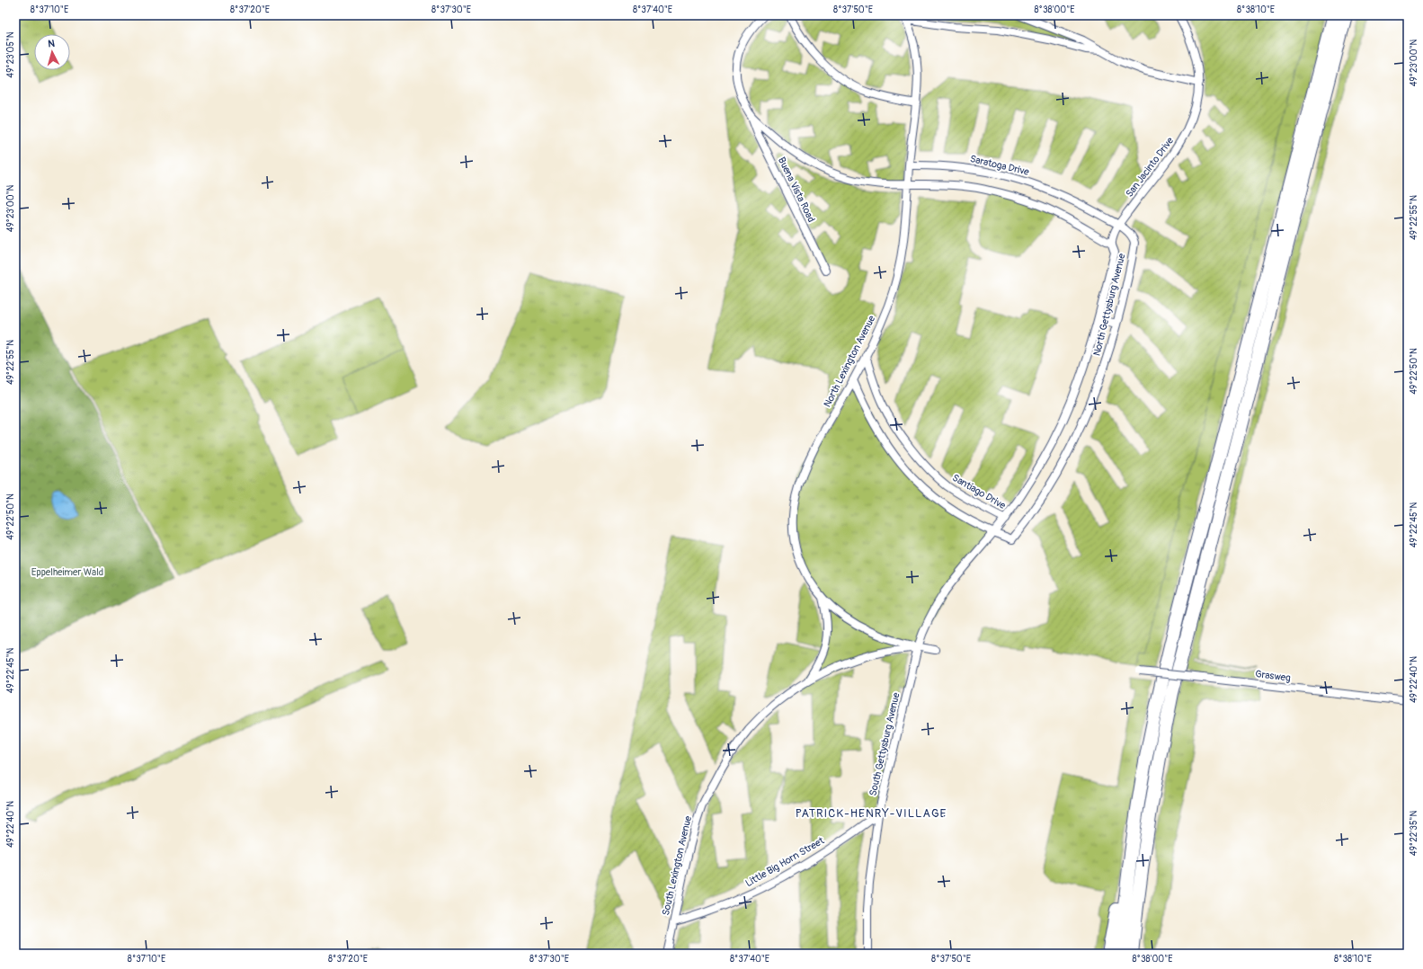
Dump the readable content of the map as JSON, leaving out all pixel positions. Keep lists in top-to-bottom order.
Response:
{
  "streets": {
    "street": [
      "Saratoga Drive",
      "San Jacinto Drive",
      "Buena Vista Road",
      "North Gettysburg Avenue",
      "North Lexington Avenue",
      "Santiago Drive",
      "Grasweg",
      "South Gettysburg Avenue",
      "Little Big Horn Street",
      "South Lexington Avenue"
    ]
  },
  "crossings": [
    ["Saratoga Drive", "San Jacinto Drive"],
    ["Saratoga Drive", "North Gettysburg Avenue"],
    ["Saratoga Drive", "North Lexington Avenue"],
    ["San Jacinto Drive", "North Gettysburg Avenue"],
    ["North Gettysburg Avenue", "North Lexington Avenue"],
    ["North Gettysburg Avenue", "Santiago Drive"],
    ["North Gettysburg Avenue", "South Gettysburg Avenue"],
    ["North Gettysburg Avenue", "South Lexington Avenue"],
    ["North Lexington Avenue", "Santiago Drive"],
    ["North Lexington Avenue", "South Gettysburg Avenue"],
    ["North Lexington Avenue", "South Lexington Avenue"],
    ["South Gettysburg Avenue", "Little Big Horn Street"],
    ["South Gettysburg Avenue", "South Lexington Avenue"],
    ["Little Big Horn Street", "South Lexington Avenue"]
  ],
  "districts": ["PATRICK-HENRY-VILLAGE"],
  "parks": ["Eppelheimer Wald"],
  "north": "top",
  "coordinates": [
    "8°37'10\"E",
    "8°37'20\"E",
    "8°37'30\"E",
    "8°37'40\"E",
    "8°37'50\"E",
    "8°38'00\"E",
    "8°38'10\"E",
    "49°23'05\"N",
    "49°23'00\"N",
    "49°22'55\"N",
    "49°22'50\"N",
    "49°22'45\"N",
    "49°22'40\"N",
    "49°22'35\"N"
  ]
}
